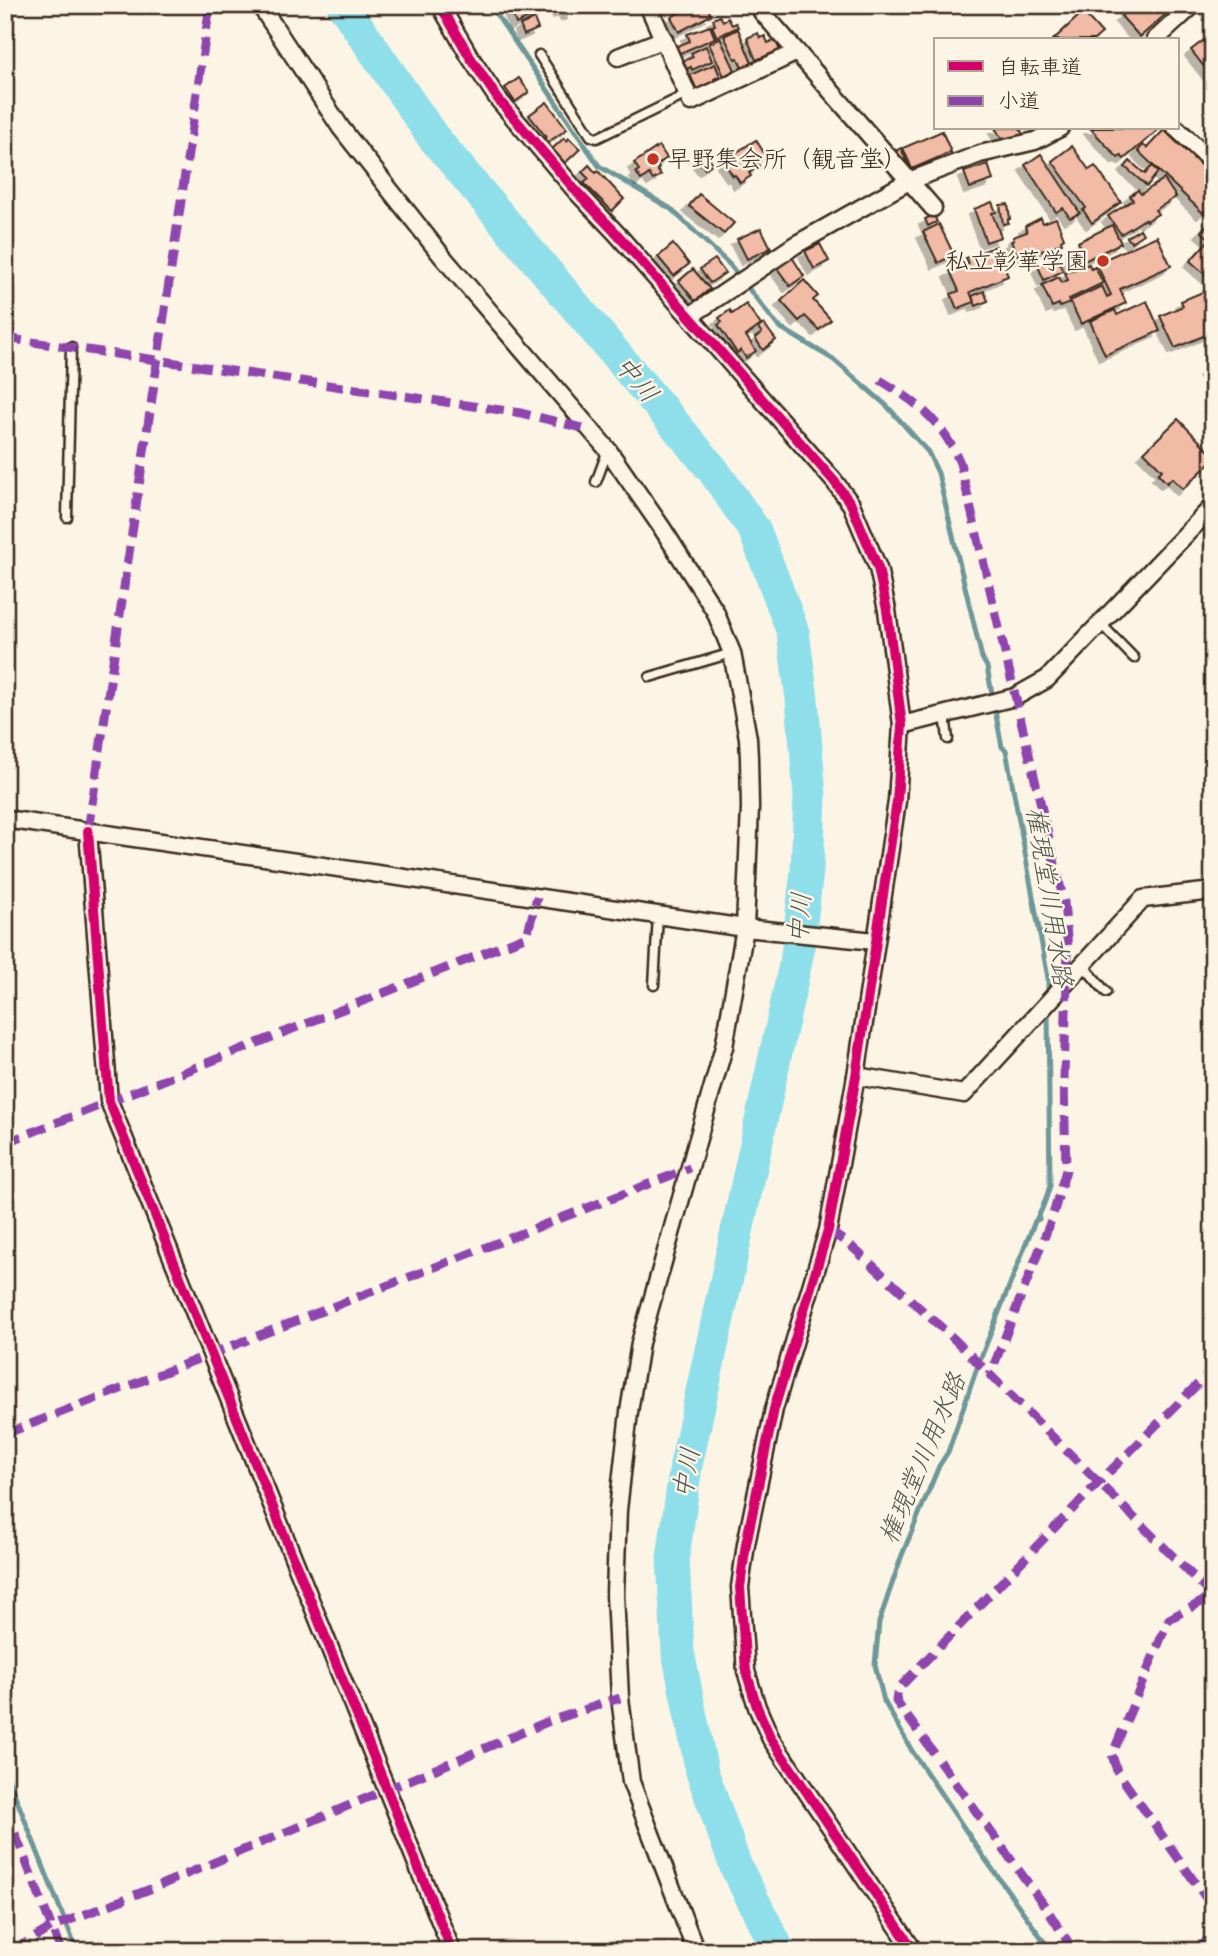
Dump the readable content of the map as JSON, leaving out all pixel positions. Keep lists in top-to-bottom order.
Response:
{
  "water": ["中川", "権現堂川用水路"],
  "places": ["早野集会所（観音堂）", "私立彰華学園"],
  "legend": ["自転車道", "小道"]
}
